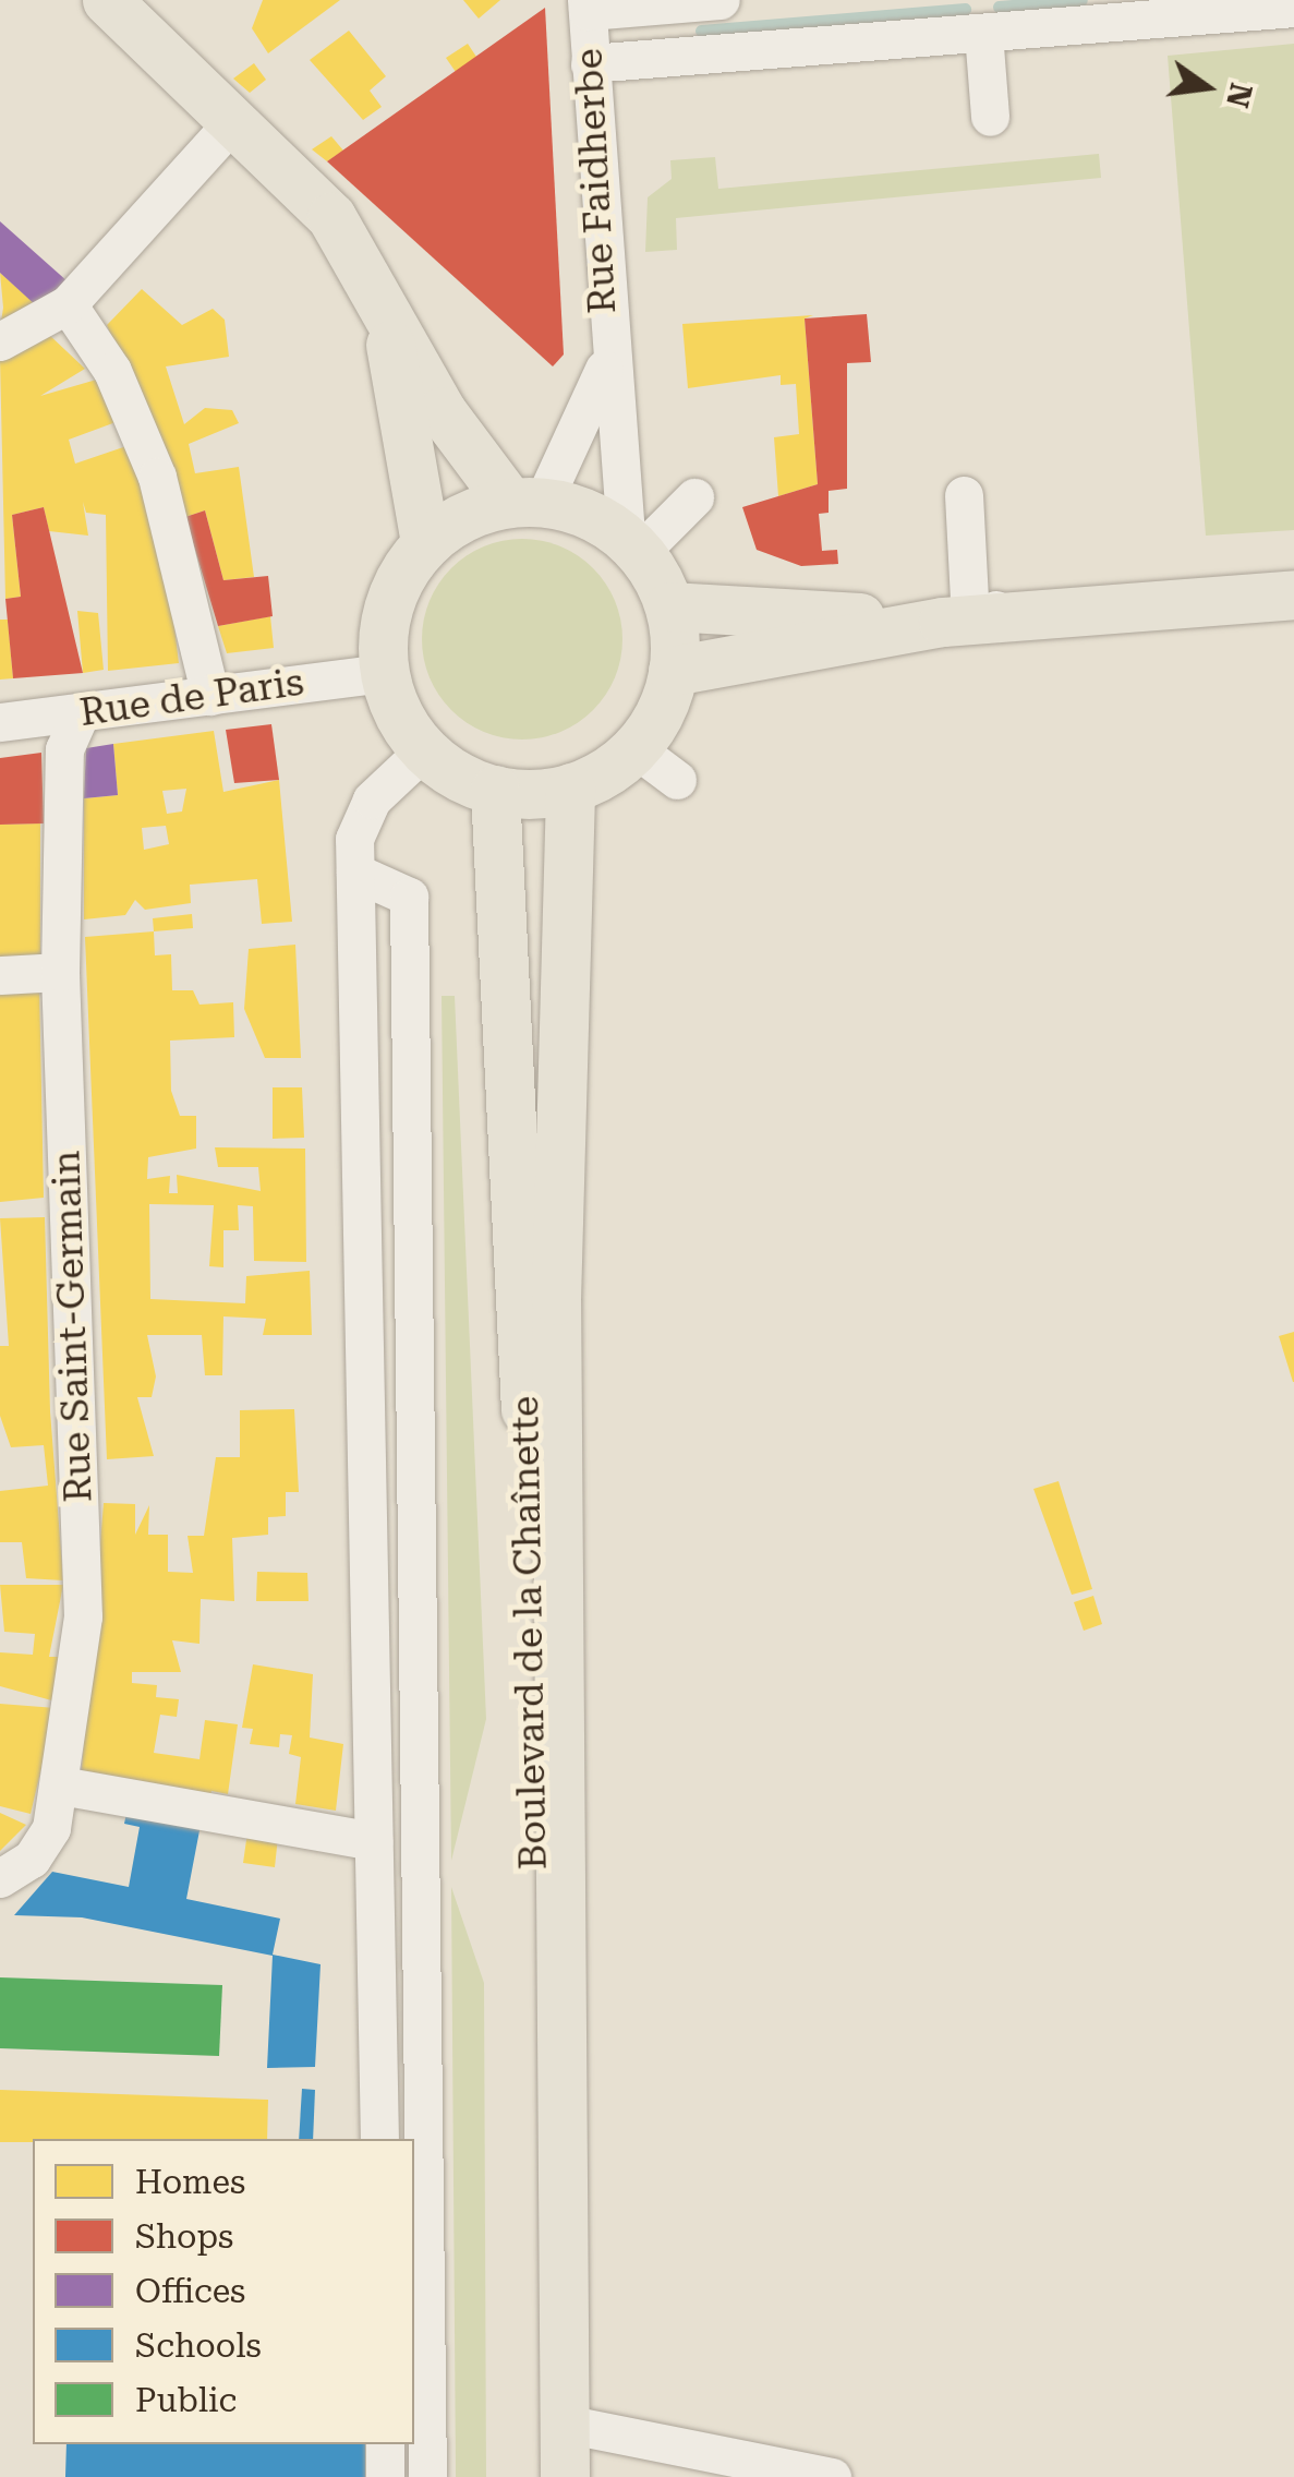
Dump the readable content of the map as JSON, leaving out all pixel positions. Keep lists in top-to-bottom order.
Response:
{
  "streets": {
    "main road": ["Boulevard de la Chaînette"],
    "street": ["Rue Faidherbe", "Rue de Paris", "Rue Saint-Germain"]
  },
  "crossings": [
    ["Rue Faidherbe", "Rue de Paris"],
    ["Rue Faidherbe", "Boulevard de la Chaînette"],
    ["Rue de Paris", "Rue Saint-Germain"],
    ["Rue de Paris", "Boulevard de la Chaînette"]
  ],
  "legend": [
    "Homes",
    "Shops",
    "Offices",
    "Schools",
    "Public"
  ],
  "north": "right"
}
